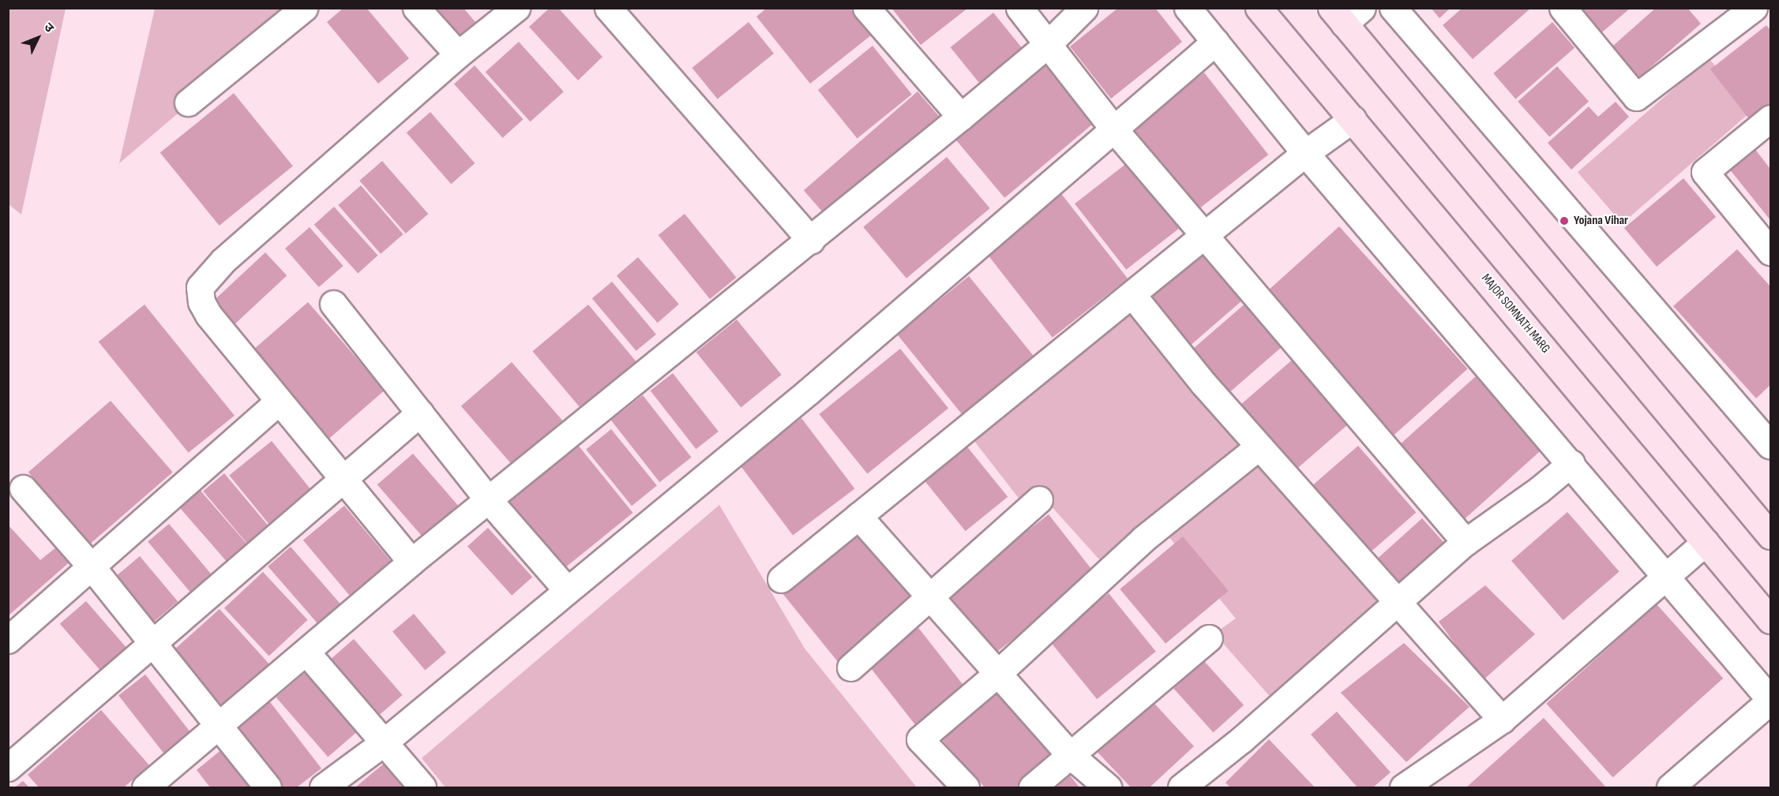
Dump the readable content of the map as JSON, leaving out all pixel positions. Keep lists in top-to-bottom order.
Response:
{
  "streets": {
    "main road": ["MAJOR SOMNATH MARG"]
  },
  "places": ["Yojana Vihar"],
  "north": "top right"
}
